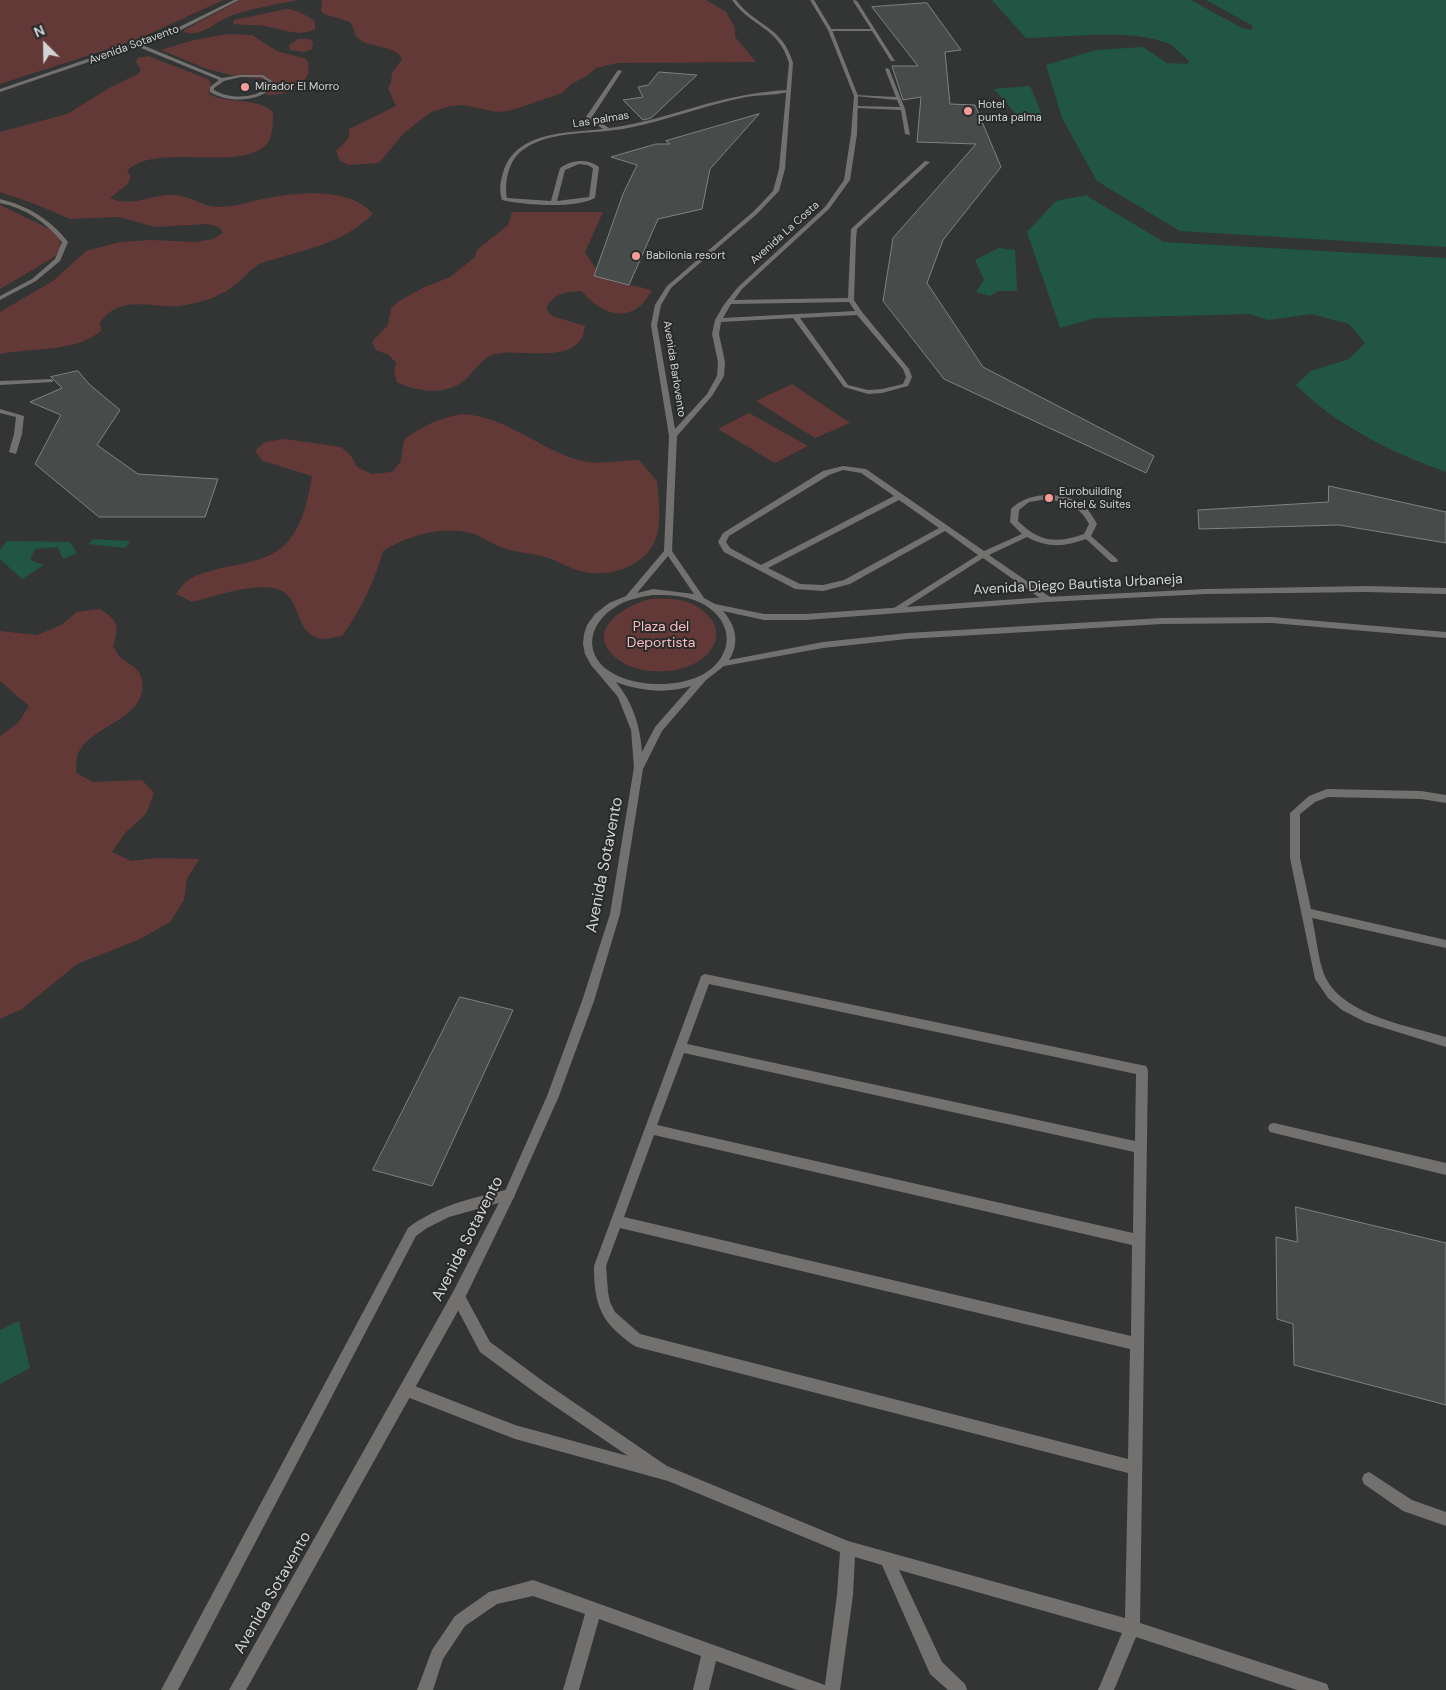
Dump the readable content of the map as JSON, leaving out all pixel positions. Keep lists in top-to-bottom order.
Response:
{
  "streets": {
    "street": [
      "Avenida Sotavento",
      "Las palmas",
      "Avenida La Costa",
      "Avenida Barlovento",
      "Avenida Diego Bautista Urbaneja"
    ]
  },
  "crossings": [
    ["Avenida Sotavento", "Avenida Diego Bautista Urbaneja"],
    ["Las palmas", "Avenida Barlovento"],
    ["Avenida La Costa", "Avenida Barlovento"]
  ],
  "parks": ["Plaza del Deportista"],
  "places": [
    "Mirador El Morro",
    "Hotel punta palma",
    "Babilonia resort",
    "Eurobuilding Hotel & Suites"
  ],
  "north": "top left"
}
